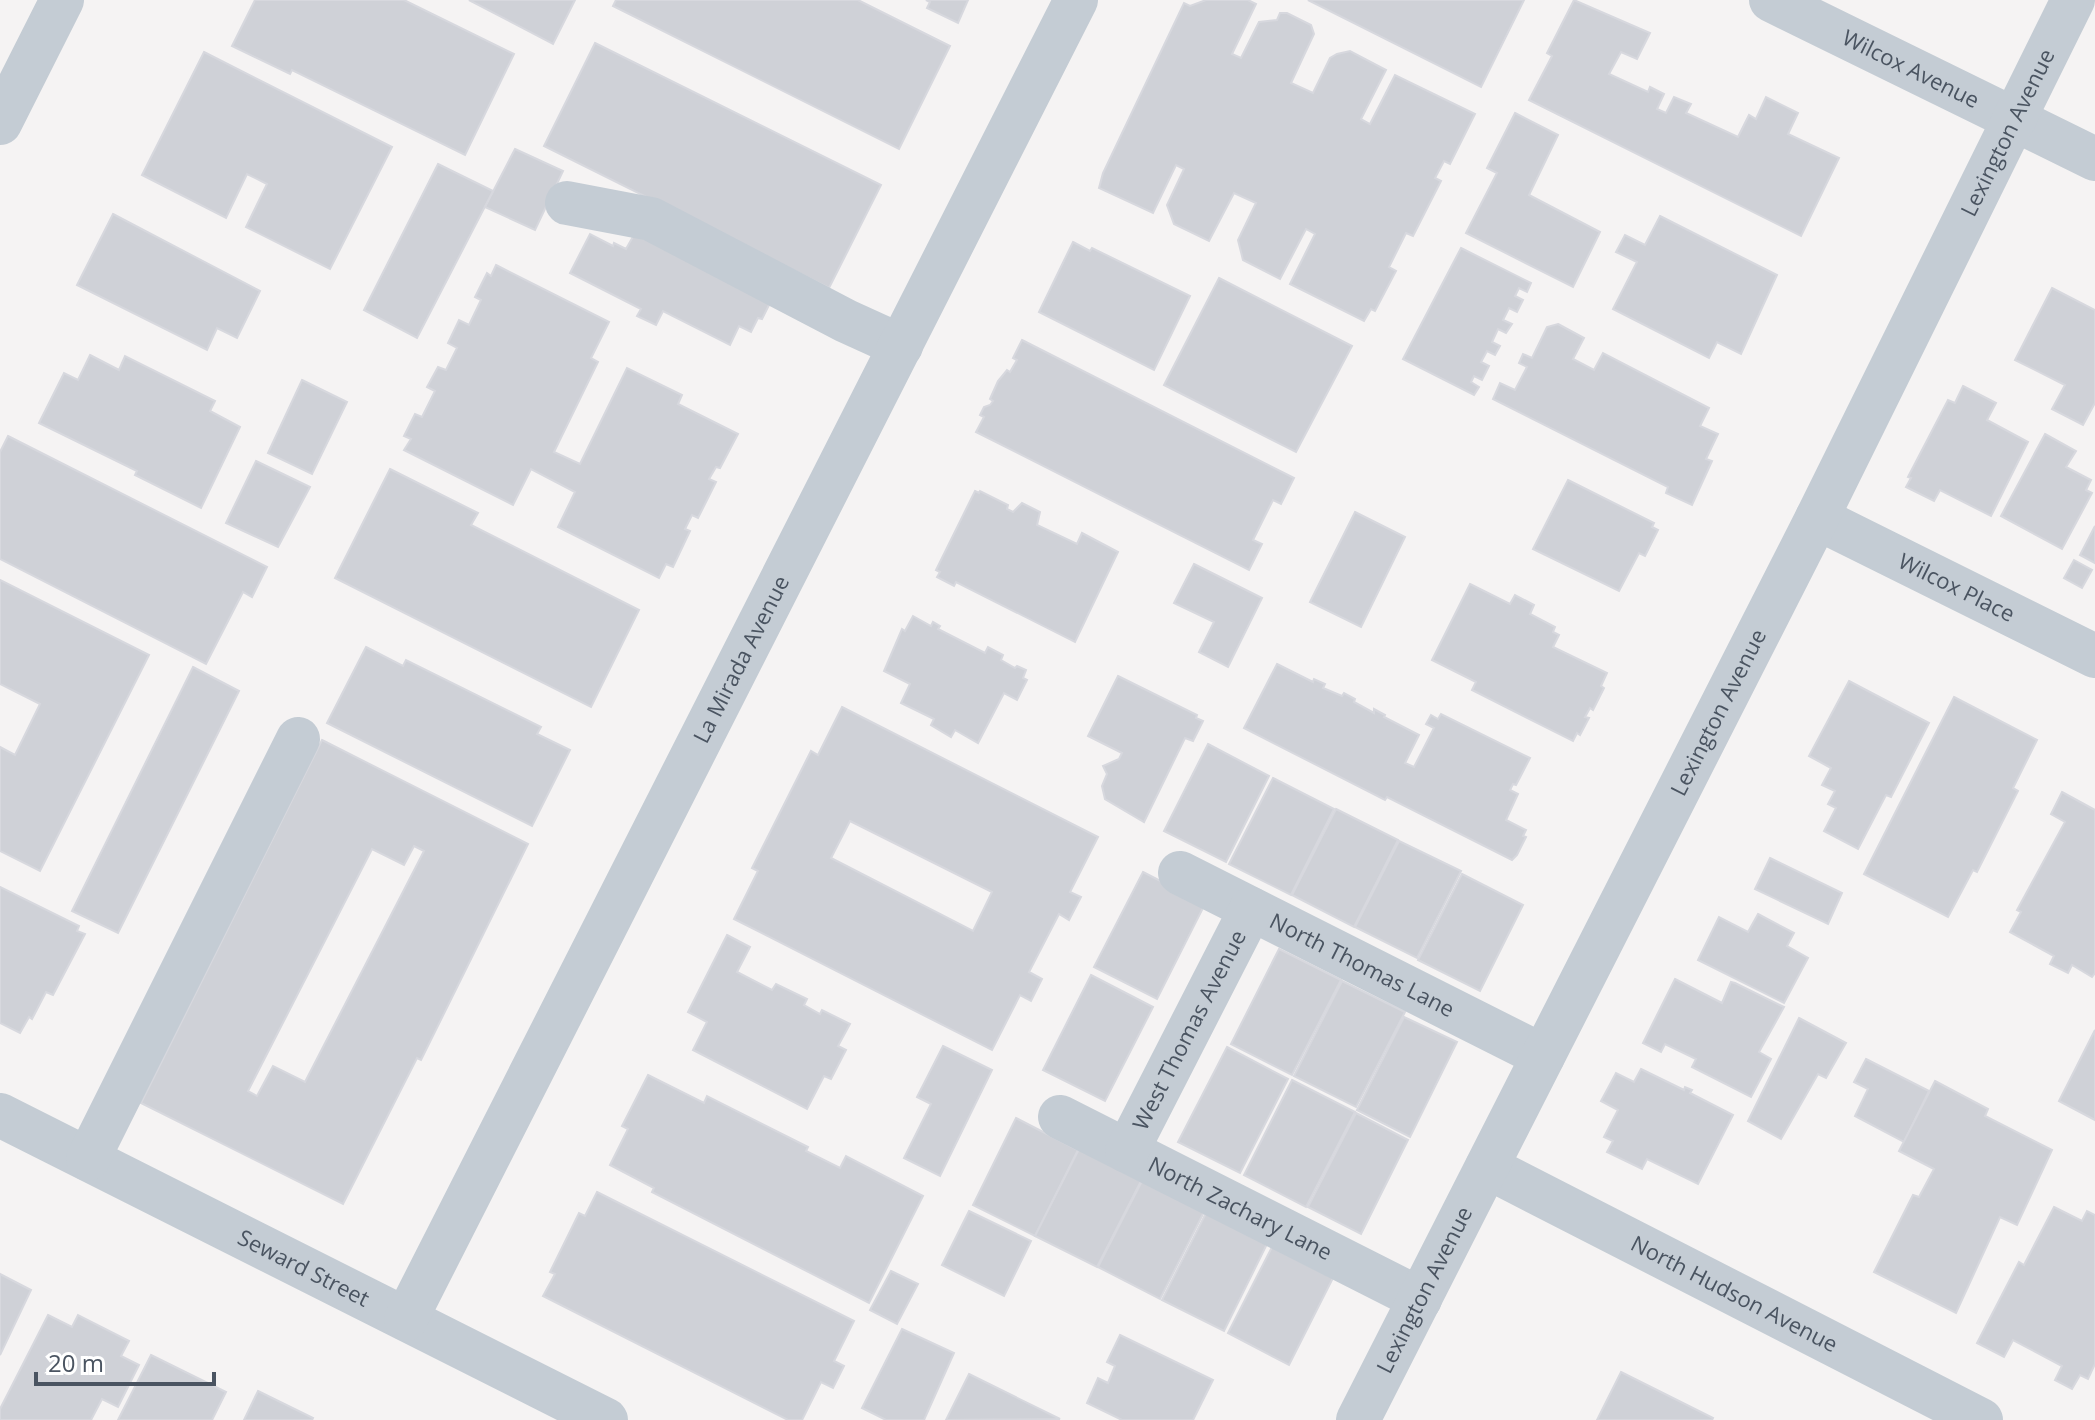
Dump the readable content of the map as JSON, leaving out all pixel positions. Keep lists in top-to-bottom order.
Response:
{
  "streets": {
    "street": [
      "Wilcox Avenue",
      "Lexington Avenue",
      "Wilcox Place",
      "La Mirada Avenue",
      "North Thomas Lane",
      "West Thomas Avenue",
      "North Zachary Lane",
      "Seward Street",
      "North Hudson Avenue"
    ]
  },
  "crossings": [
    ["Wilcox Avenue", "Lexington Avenue"],
    ["Lexington Avenue", "Wilcox Place"],
    ["Lexington Avenue", "North Thomas Lane"],
    ["Lexington Avenue", "North Zachary Lane"],
    ["Lexington Avenue", "North Hudson Avenue"],
    ["La Mirada Avenue", "Seward Street"],
    ["North Thomas Lane", "West Thomas Avenue"],
    ["West Thomas Avenue", "North Zachary Lane"]
  ],
  "scale_bar": "20 m"
}
